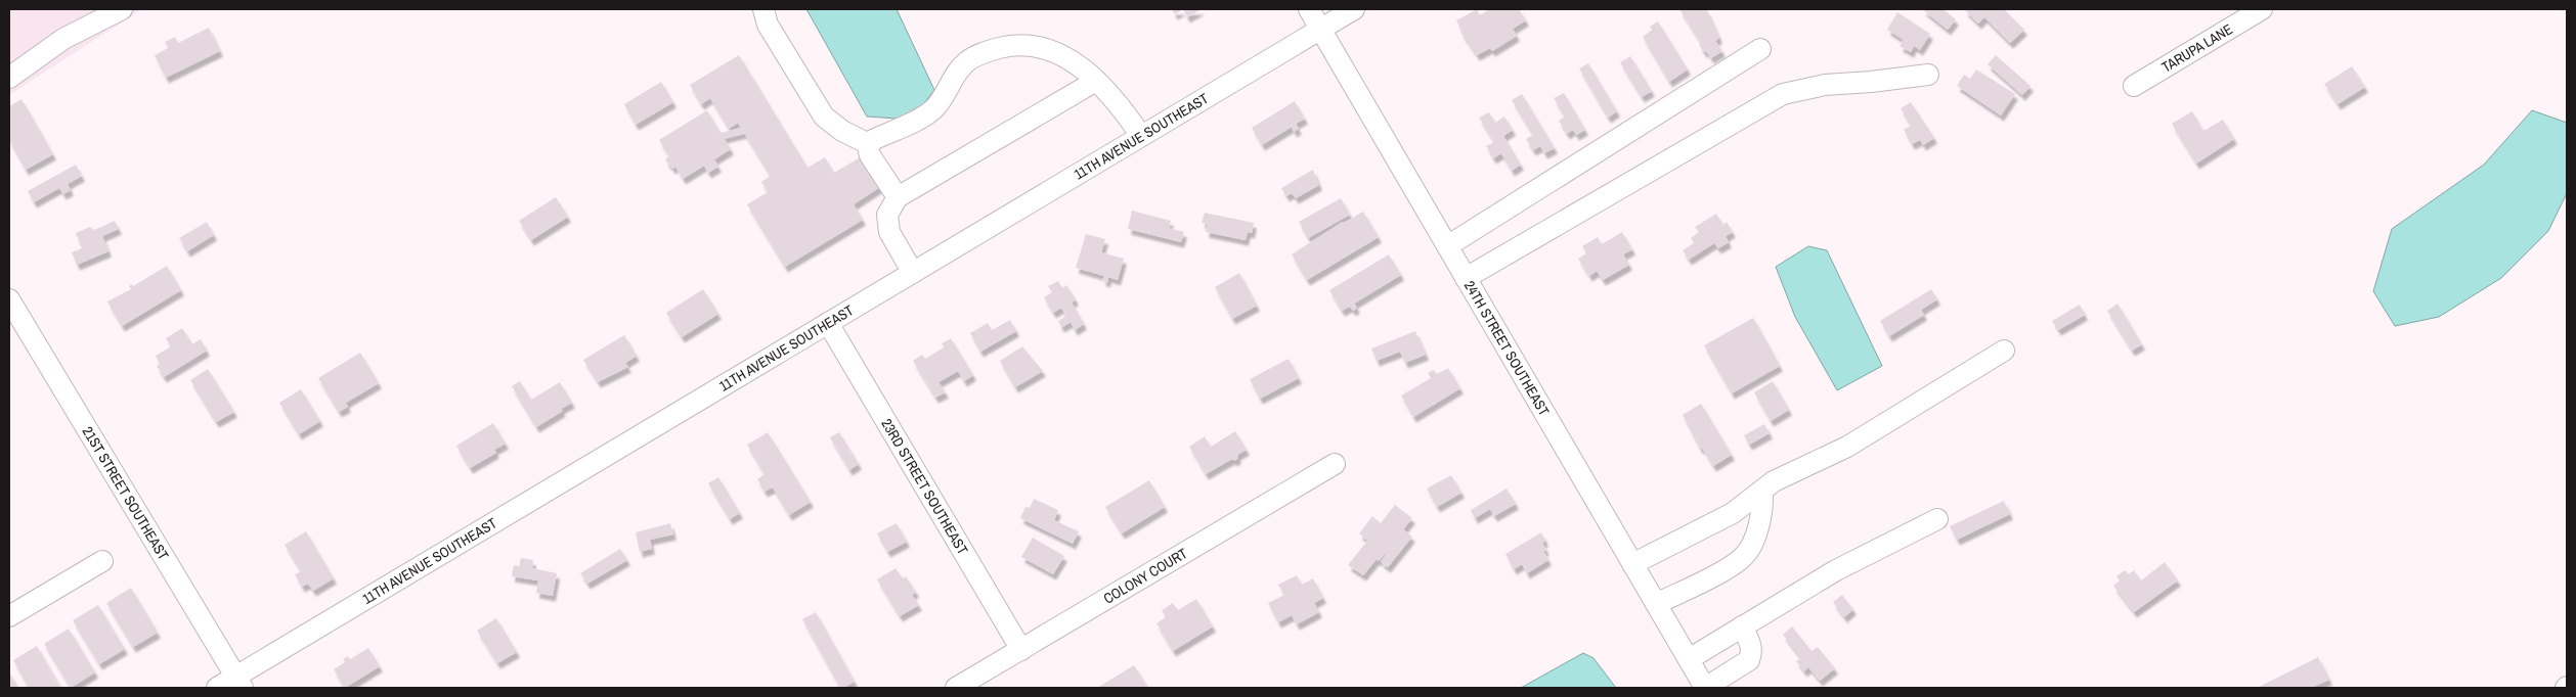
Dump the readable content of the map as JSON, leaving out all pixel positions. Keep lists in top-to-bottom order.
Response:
{
  "streets": {
    "street": [
      "TARUPA LANE",
      "11TH AVENUE SOUTHEAST",
      "24TH STREET SOUTHEAST",
      "23RD STREET SOUTHEAST",
      "21ST STREET SOUTHEAST",
      "COLONY COURT"
    ]
  },
  "crossings": [
    ["11TH AVENUE SOUTHEAST", "24TH STREET SOUTHEAST"],
    ["11TH AVENUE SOUTHEAST", "23RD STREET SOUTHEAST"],
    ["11TH AVENUE SOUTHEAST", "21ST STREET SOUTHEAST"],
    ["23RD STREET SOUTHEAST", "COLONY COURT"]
  ]
}
